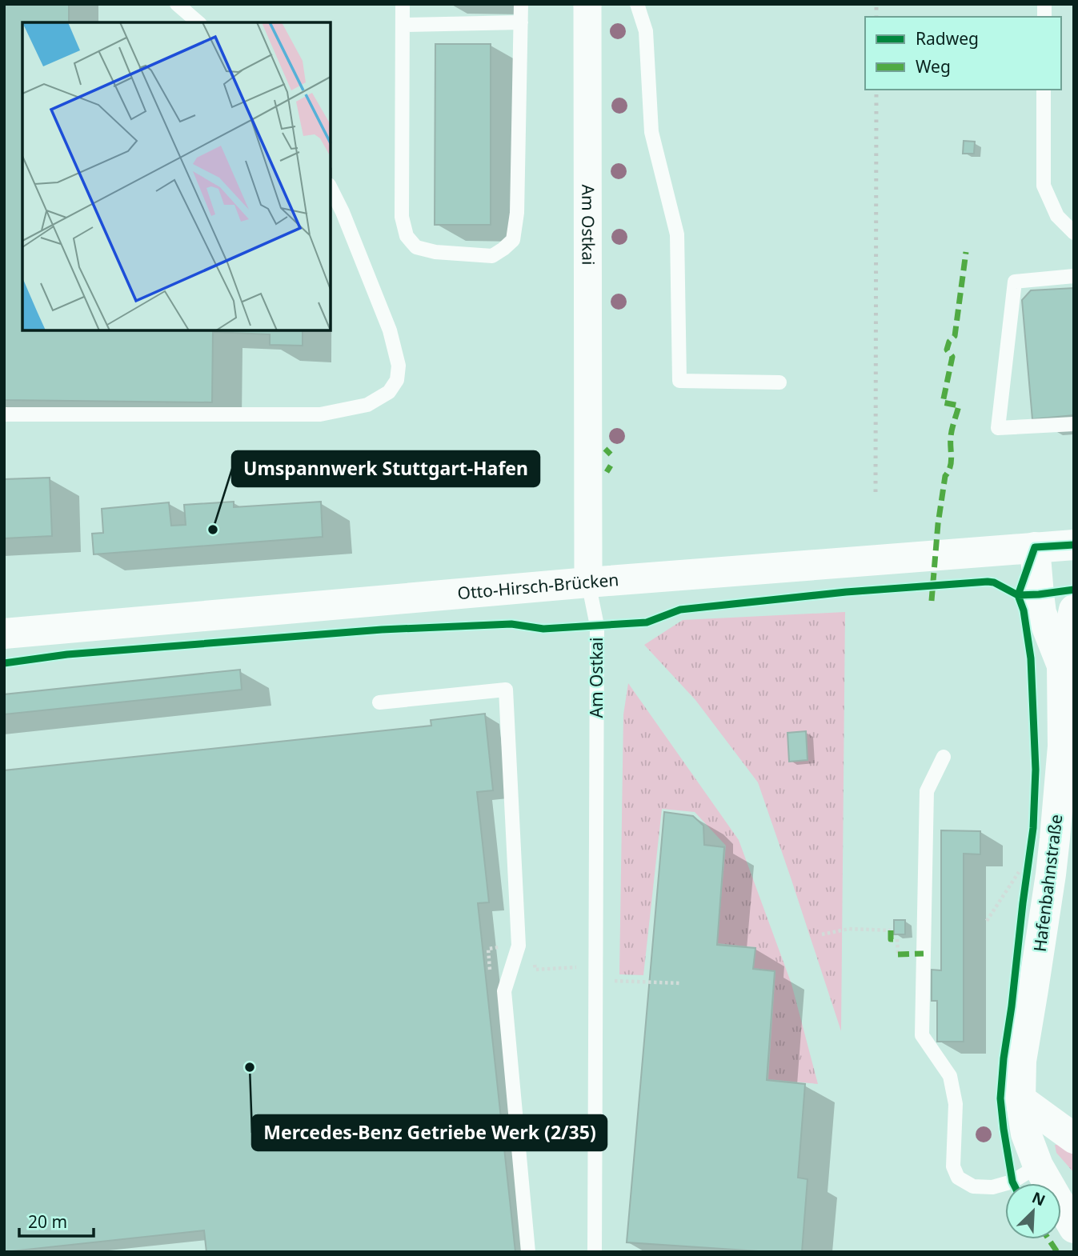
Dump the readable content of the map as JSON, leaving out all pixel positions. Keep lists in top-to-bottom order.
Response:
{
  "streets": {
    "main road": ["Otto-Hirsch-Brücken", "Hafenbahnstraße"],
    "street": ["Am Ostkai"]
  },
  "crossings": [
    ["Am Ostkai", "Otto-Hirsch-Brücken"],
    ["Otto-Hirsch-Brücken", "Hafenbahnstraße"]
  ],
  "places": ["Umspannwerk Stuttgart-Hafen", "Mercedes-Benz Getriebe Werk (2/35)"],
  "legend": ["Radweg", "Weg"],
  "scale_bar": "20 m",
  "north": "top right"
}
